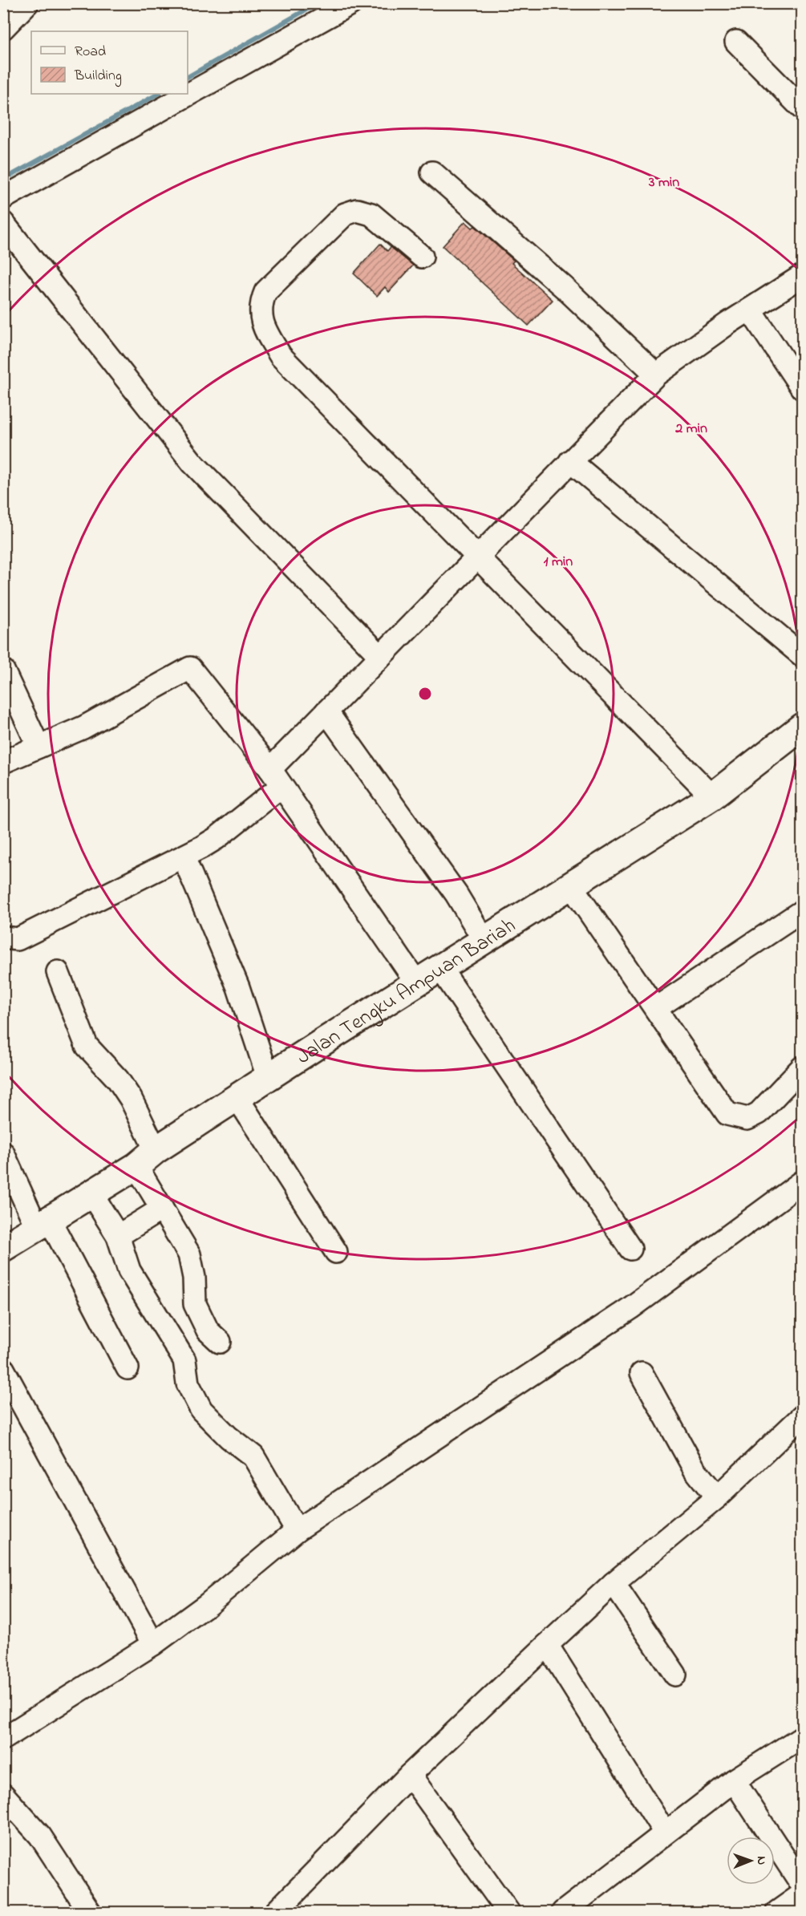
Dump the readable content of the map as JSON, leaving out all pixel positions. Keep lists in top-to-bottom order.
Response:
{
  "streets": {
    "main road": ["Jalan Tengku Ampuan Bariah"]
  },
  "legend": ["Road", "Building"],
  "north": "right",
  "rings": ["3 min", "2 min", "1 min"]
}
